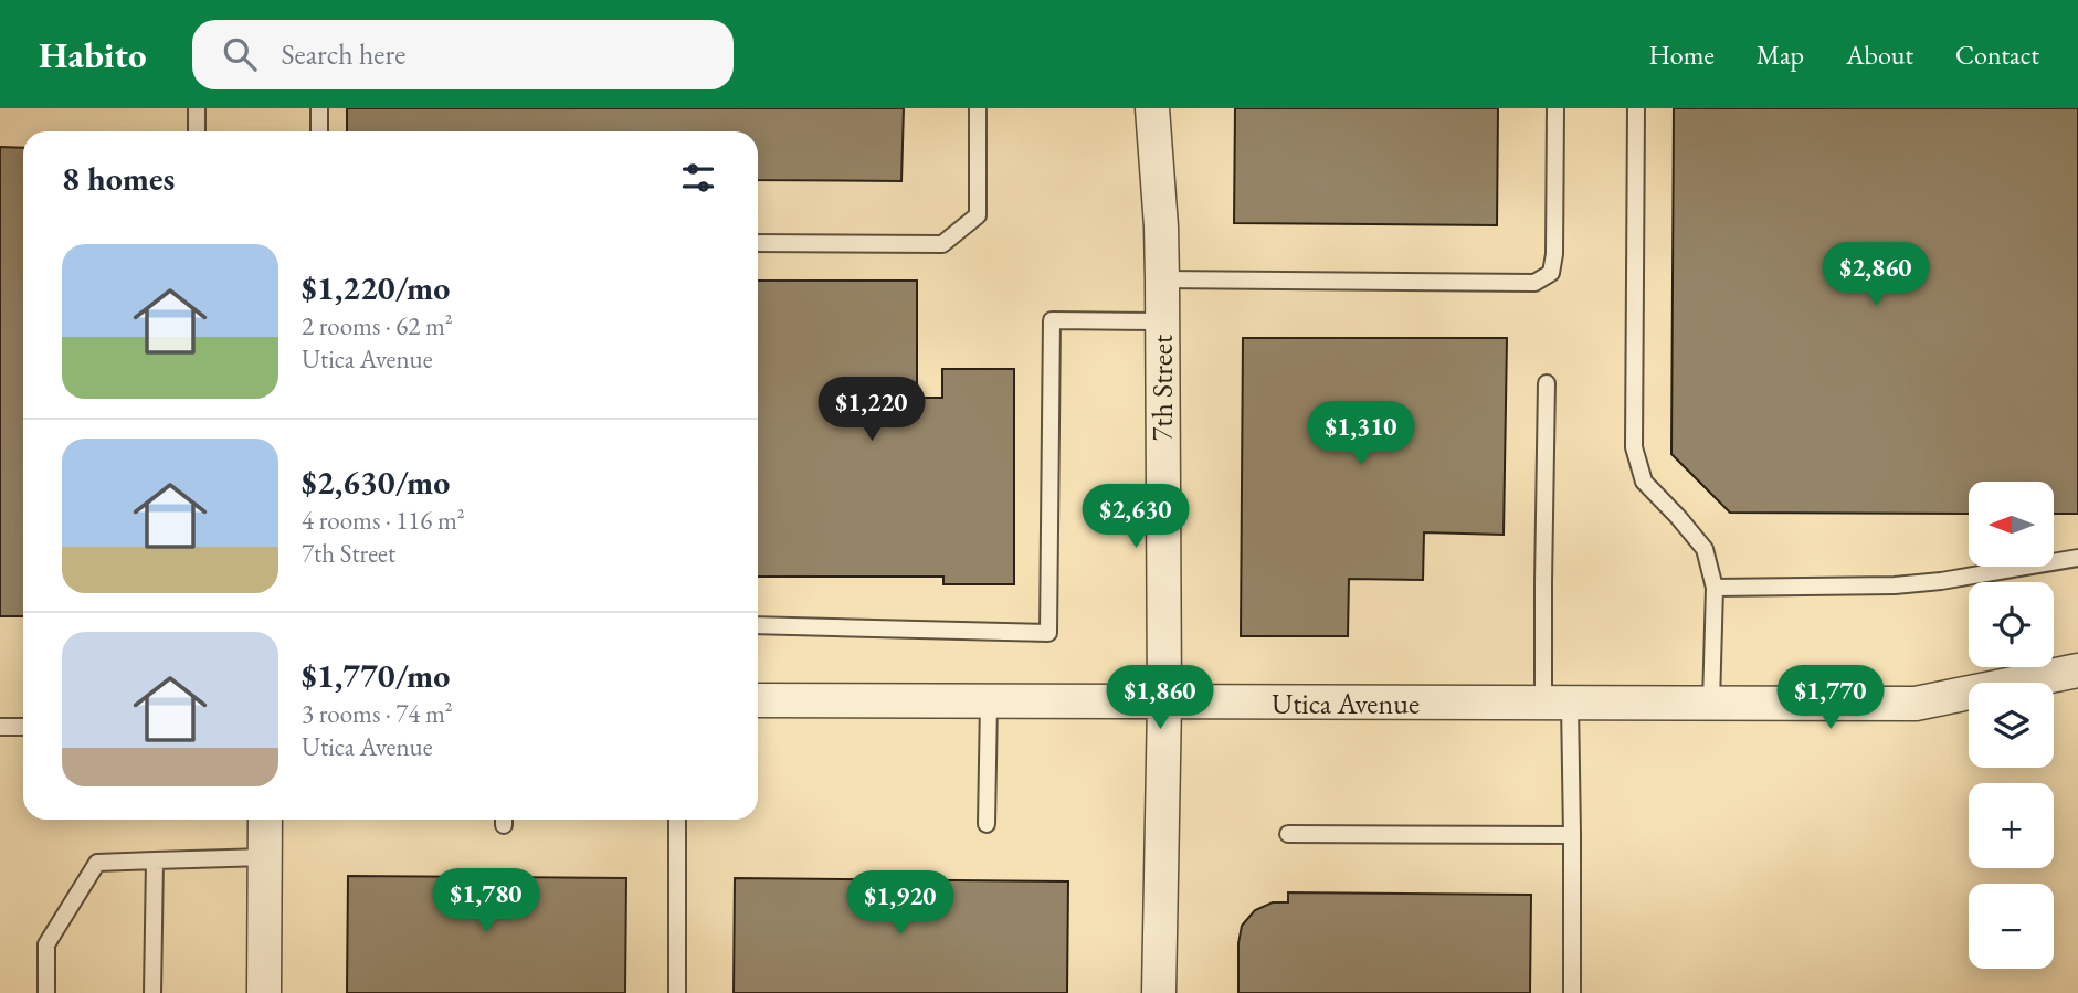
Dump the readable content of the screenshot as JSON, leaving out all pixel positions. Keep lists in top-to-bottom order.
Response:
{
  "streets": {
    "street": ["7th Street", "Utica Avenue"]
  },
  "crossings": [
    ["7th Street", "Utica Avenue"]
  ],
  "north": "left",
  "page": {
    "header": "Habito",
    "search": "Search here",
    "nav": [
      "Home",
      "Map",
      "About",
      "Contact"
    ],
    "heading": "8 homes",
    "list": [
      {
        "name": "$1,220/mo",
        "note": "2 rooms · 62 m² · Utica Avenue"
      },
      {
        "name": "$2,630/mo",
        "note": "4 rooms · 116 m² · 7th Street"
      },
      {
        "name": "$1,770/mo",
        "note": "3 rooms · 74 m² · Utica Avenue"
      }
    ],
    "price": [
      "$2,860",
      "$1,220",
      "$1,310",
      "$2,630",
      "$1,860",
      "$1,770",
      "$1,780",
      "$1,920"
    ],
    "map_buttons": ["+", "−"]
  }
}
